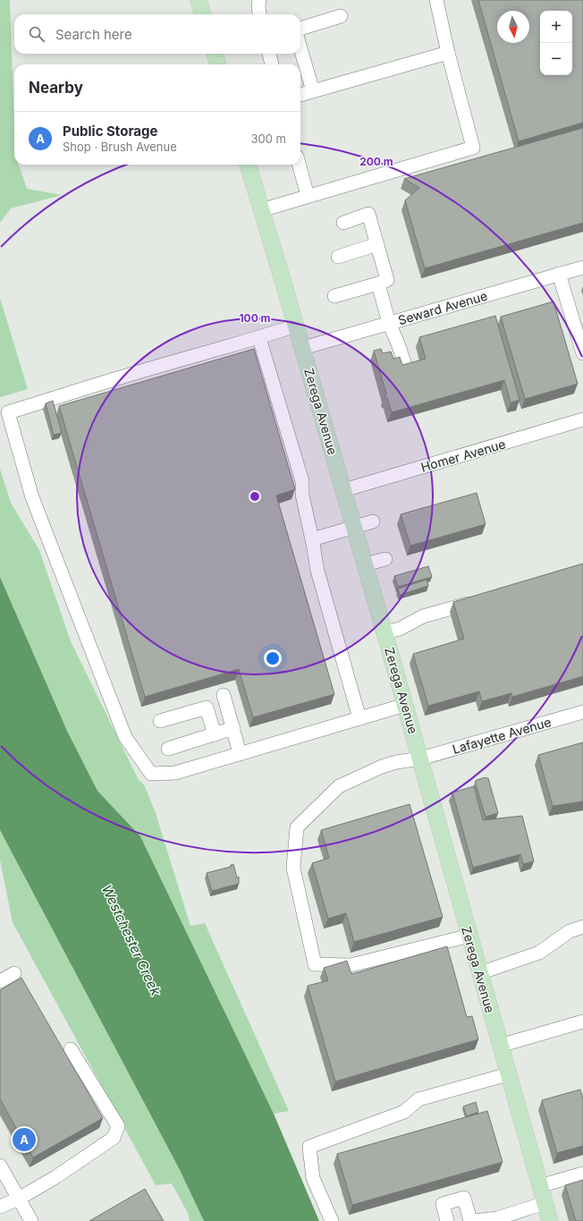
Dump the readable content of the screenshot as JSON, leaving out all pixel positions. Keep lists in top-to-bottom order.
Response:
{
  "streets": {
    "main road": ["Zerega Avenue"],
    "street": ["Seward Avenue", "Homer Avenue", "Lafayette Avenue"]
  },
  "crossings": [
    ["Seward Avenue", "Zerega Avenue"],
    ["Zerega Avenue", "Homer Avenue"],
    ["Zerega Avenue", "Lafayette Avenue"]
  ],
  "water": ["Westchester Creek"],
  "north": "bottom",
  "page": {
    "map_buttons": ["+", "−"],
    "search": "Search here",
    "heading": "Nearby",
    "list": [
      {
        "mark": "A",
        "name": "Public Storage",
        "note": "Shop · Brush Avenue",
        "value": "300 m"
      }
    ],
    "pins": "A"
  },
  "rings": ["200 m", "100 m"]
}
